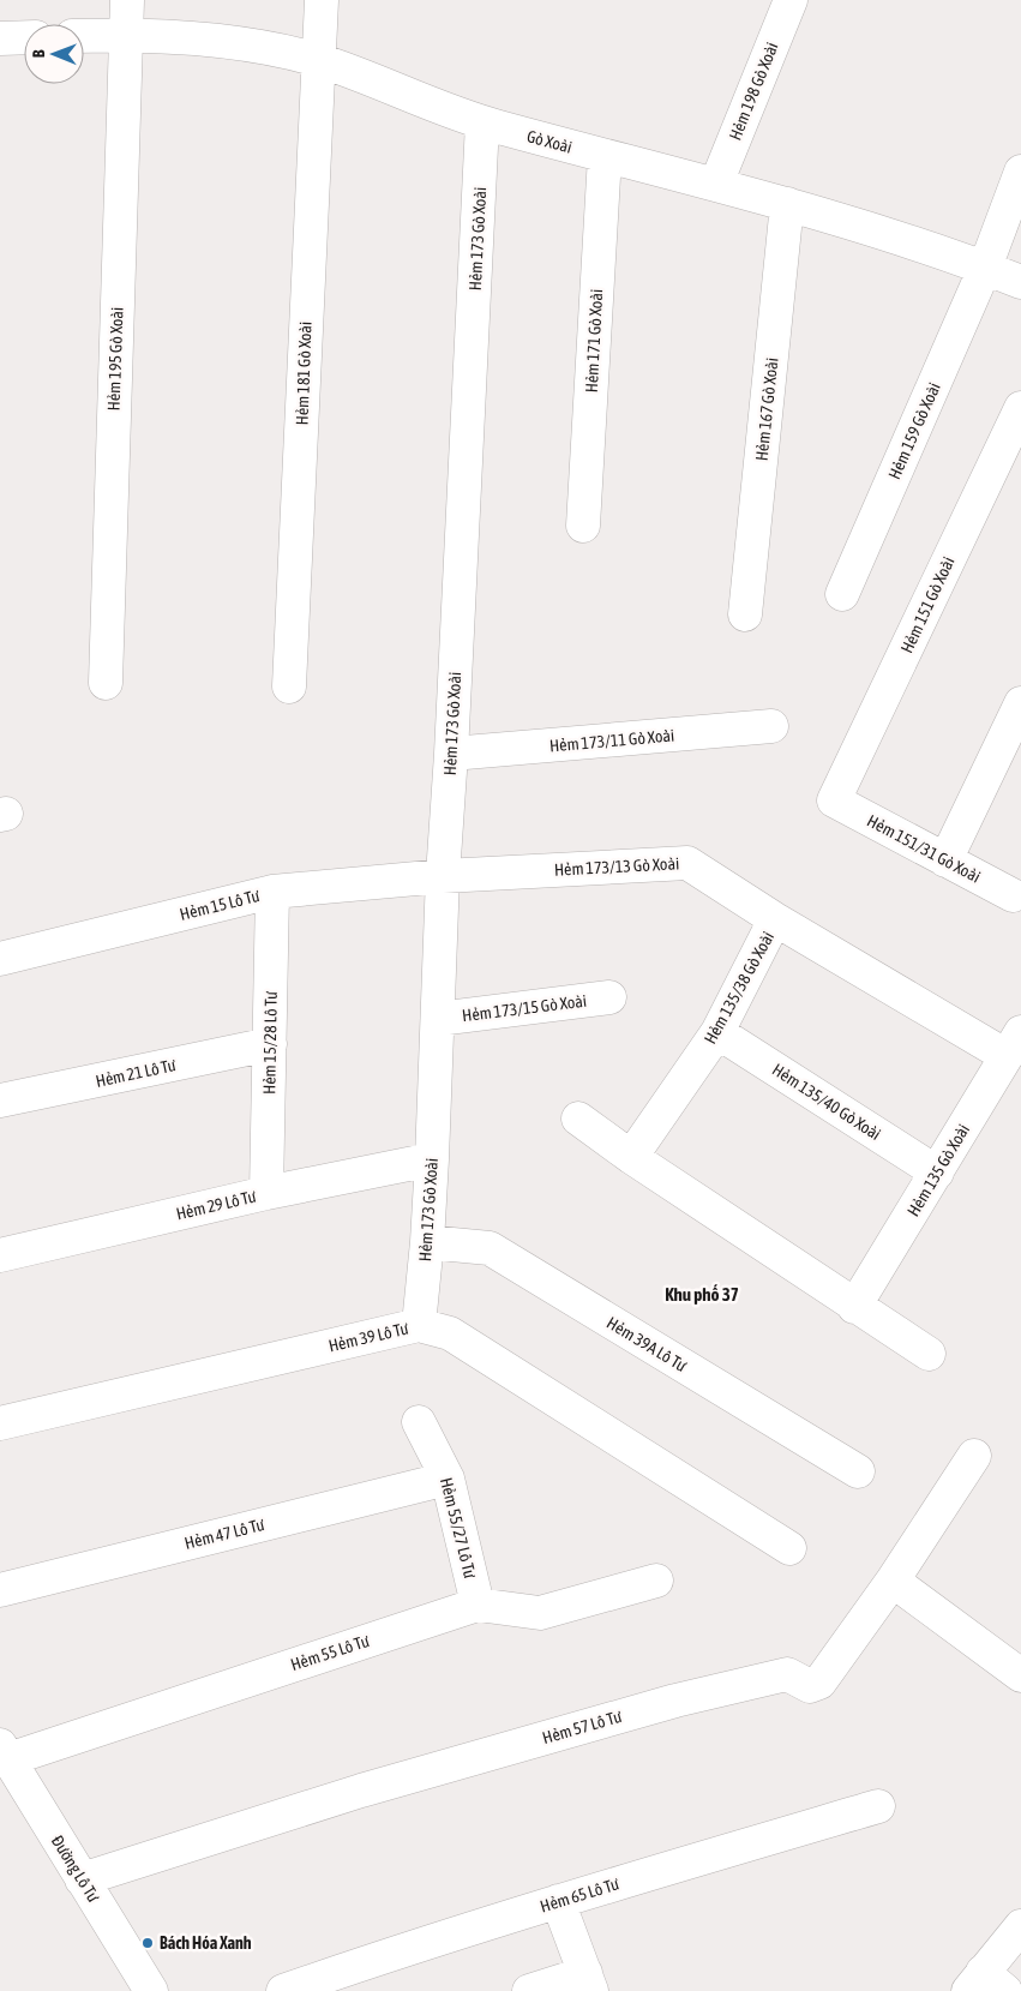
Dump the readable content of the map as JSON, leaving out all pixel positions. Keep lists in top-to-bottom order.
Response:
{
  "streets": {
    "street": [
      "Hẻm 198 Gò Xoài",
      "Gò Xoài",
      "Hẻm 173 Gò Xoài",
      "Hẻm 171 Gò Xoài",
      "Hẻm 195 Gò Xoài",
      "Hẻm 181 Gò Xoài",
      "Hẻm 167 Gò Xoài",
      "Hẻm 159 Gò Xoài",
      "Hẻm 151 Gò Xoài",
      "Hẻm 173/11 Gò Xoài",
      "Hẻm 151/31 Gò Xoài",
      "Hẻm 173/13 Gò Xoài",
      "Hẻm 15 Lô Tư",
      "Hẻm 135/38 Gò Xoài",
      "Hẻm 173/15 Gò Xoài",
      "Hẻm 15/28 Lô Tư",
      "Hẻm 21 Lô Tư",
      "Hẻm 135/40 Gò Xoài",
      "Hẻm 135 Gò Xoài",
      "Hẻm 29 Lô Tư",
      "Hẻm 39 Lô Tư",
      "Hẻm 39A Lô Tư",
      "Hẻm 55/27 Lô Tư",
      "Hẻm 47 Lô Tư",
      "Hẻm 55 Lô Tư",
      "Hẻm 57 Lô Tư",
      "Đường Lô Tư",
      "Hẻm 65 Lô Tư"
    ]
  },
  "crossings": [
    ["Hẻm 198 Gò Xoài", "Gò Xoài"],
    ["Gò Xoài", "Hẻm 173 Gò Xoài"],
    ["Gò Xoài", "Hẻm 171 Gò Xoài"],
    ["Gò Xoài", "Hẻm 195 Gò Xoài"],
    ["Gò Xoài", "Hẻm 181 Gò Xoài"],
    ["Gò Xoài", "Hẻm 167 Gò Xoài"],
    ["Gò Xoài", "Hẻm 159 Gò Xoài"],
    ["Hẻm 173 Gò Xoài", "Hẻm 173/11 Gò Xoài"],
    ["Hẻm 173 Gò Xoài", "Hẻm 173/13 Gò Xoài"],
    ["Hẻm 173 Gò Xoài", "Hẻm 15 Lô Tư"],
    ["Hẻm 173 Gò Xoài", "Hẻm 173/15 Gò Xoài"],
    ["Hẻm 173 Gò Xoài", "Hẻm 29 Lô Tư"],
    ["Hẻm 173 Gò Xoài", "Hẻm 39 Lô Tư"],
    ["Hẻm 173 Gò Xoài", "Hẻm 39A Lô Tư"],
    ["Hẻm 151 Gò Xoài", "Hẻm 151/31 Gò Xoài"],
    ["Hẻm 173/13 Gò Xoài", "Hẻm 15 Lô Tư"],
    ["Hẻm 173/13 Gò Xoài", "Hẻm 135/38 Gò Xoài"],
    ["Hẻm 15 Lô Tư", "Hẻm 15/28 Lô Tư"],
    ["Hẻm 135/38 Gò Xoài", "Hẻm 135/40 Gò Xoài"],
    ["Hẻm 135/38 Gò Xoài", "Hẻm 135 Gò Xoài"],
    ["Hẻm 15/28 Lô Tư", "Hẻm 21 Lô Tư"],
    ["Hẻm 15/28 Lô Tư", "Hẻm 29 Lô Tư"],
    ["Hẻm 135/40 Gò Xoài", "Hẻm 135 Gò Xoài"],
    ["Hẻm 55/27 Lô Tư", "Hẻm 47 Lô Tư"],
    ["Hẻm 55/27 Lô Tư", "Hẻm 55 Lô Tư"],
    ["Hẻm 55 Lô Tư", "Đường Lô Tư"],
    ["Hẻm 57 Lô Tư", "Đường Lô Tư"]
  ],
  "districts": ["Khu phố 37"],
  "places": ["Bách Hóa Xanh"],
  "north": "left"
}
